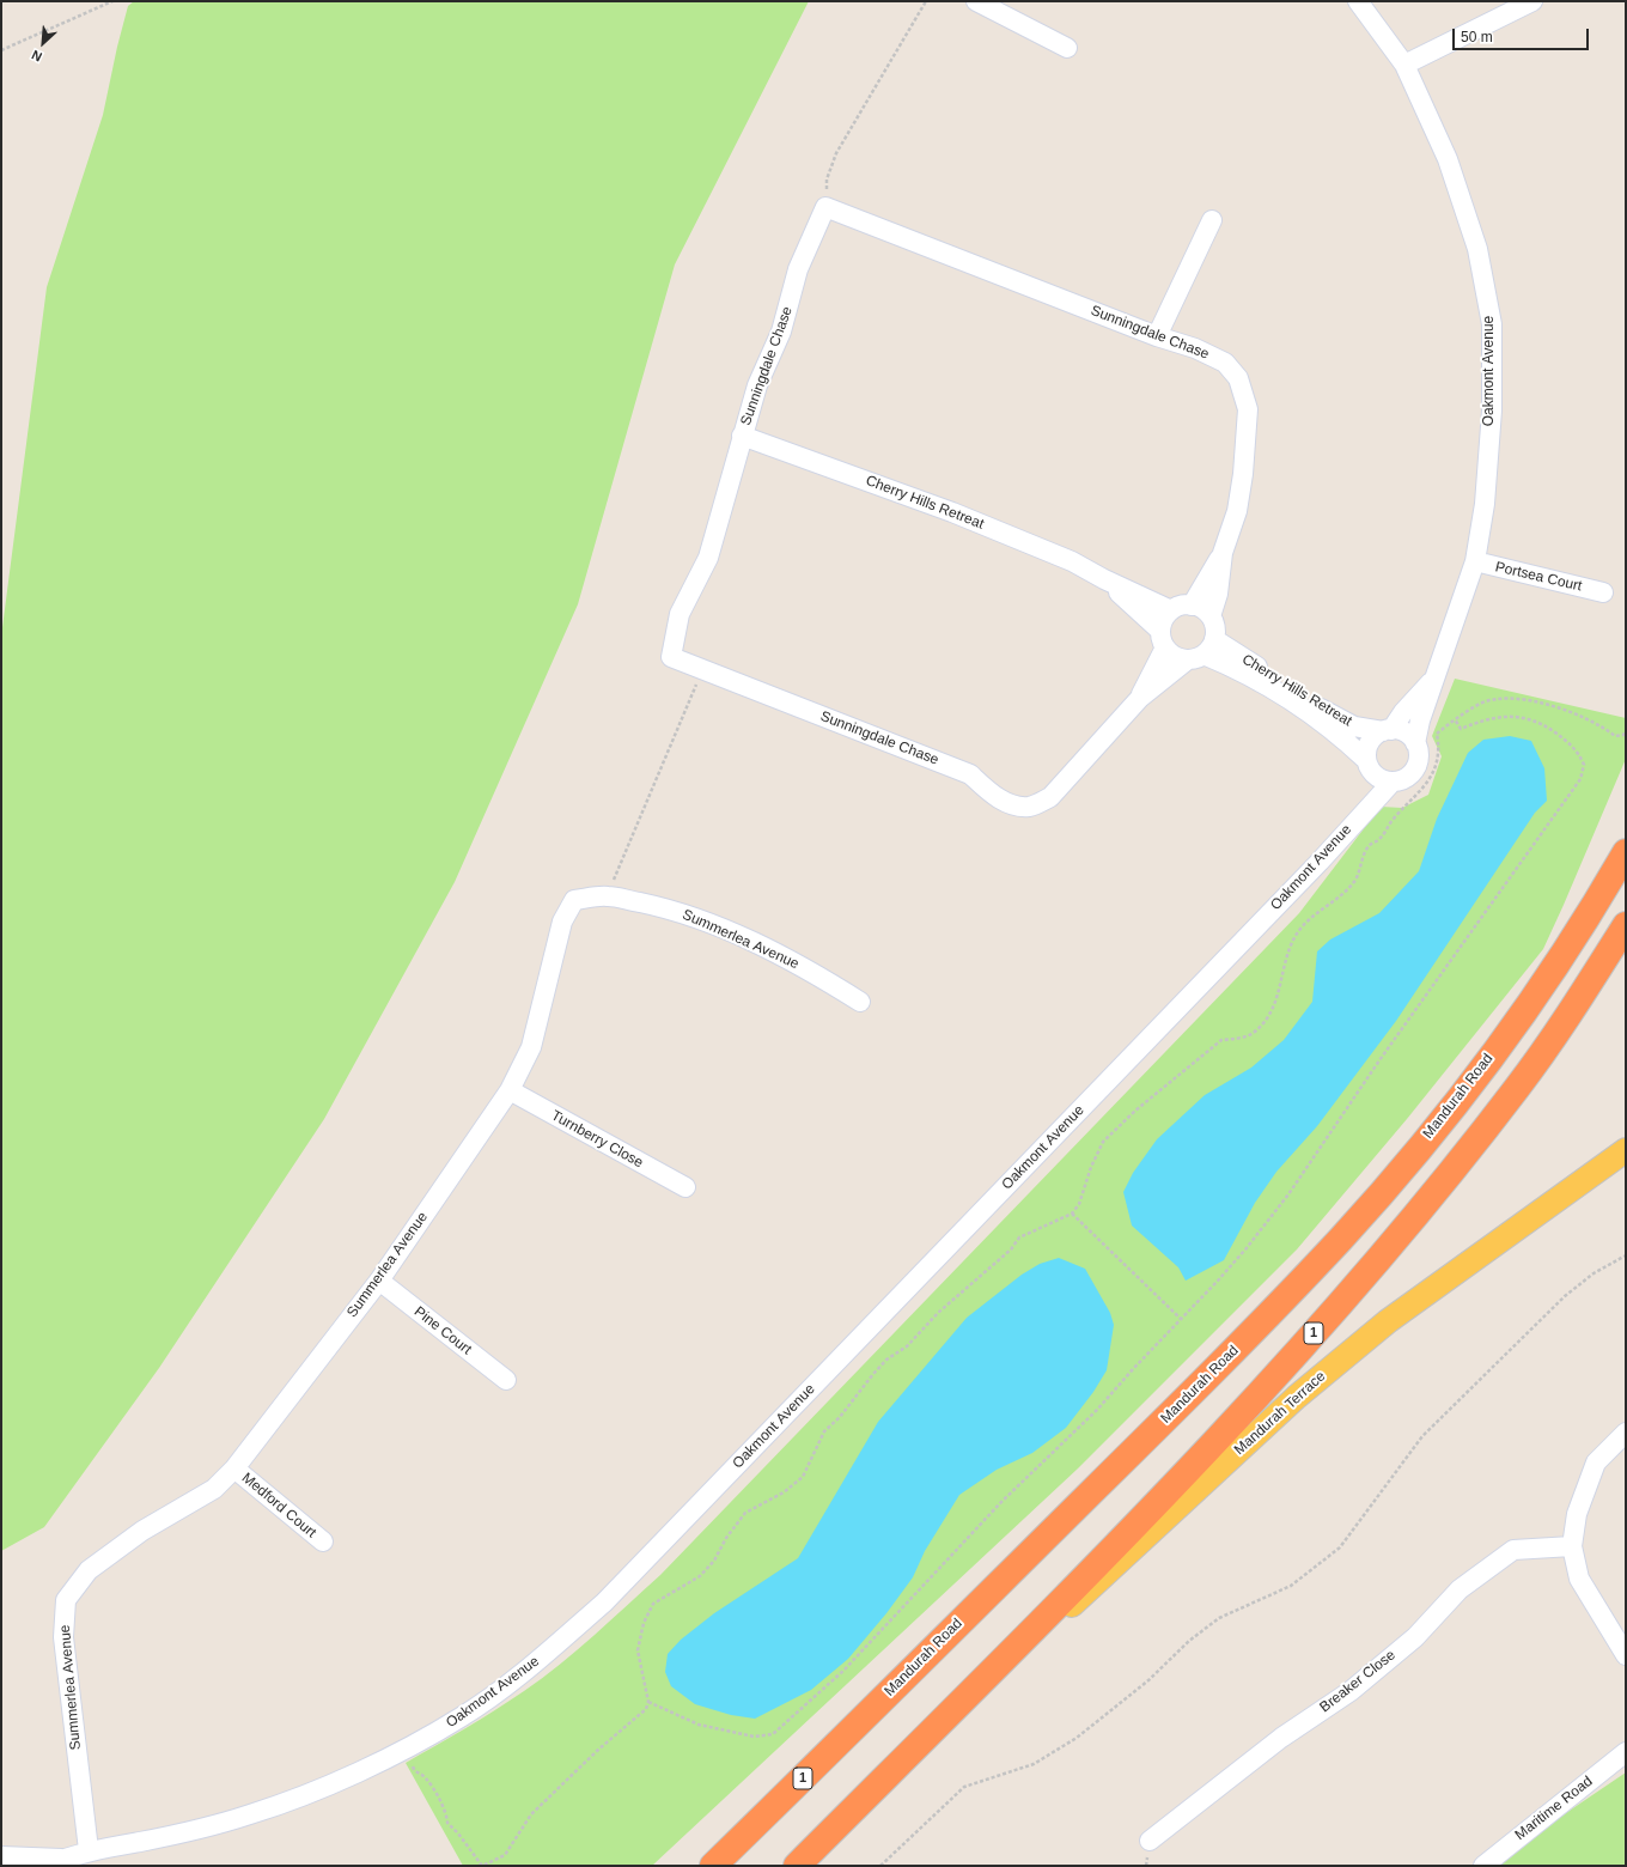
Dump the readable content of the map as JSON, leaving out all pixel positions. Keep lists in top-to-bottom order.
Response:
{
  "streets": {
    "highway": ["Mandurah Road", "1"],
    "main road": ["Mandurah Terrace"],
    "street": [
      "Sunningdale Chase",
      "Oakmont Avenue",
      "Cherry Hills Retreat",
      "Portsea Court",
      "Summerlea Avenue",
      "Turnberry Close",
      "Pine Court",
      "Medford Court",
      "Breaker Close",
      "Maritime Road"
    ]
  },
  "crossings": [
    ["Sunningdale Chase", "Cherry Hills Retreat"],
    ["Oakmont Avenue", "Cherry Hills Retreat"],
    ["Oakmont Avenue", "Portsea Court"],
    ["Oakmont Avenue", "Summerlea Avenue"],
    ["Summerlea Avenue", "Turnberry Close"],
    ["Summerlea Avenue", "Pine Court"],
    ["Summerlea Avenue", "Medford Court"],
    ["1", "Mandurah Terrace"]
  ],
  "scale_bar": "50 m",
  "north": "bottom left"
}
